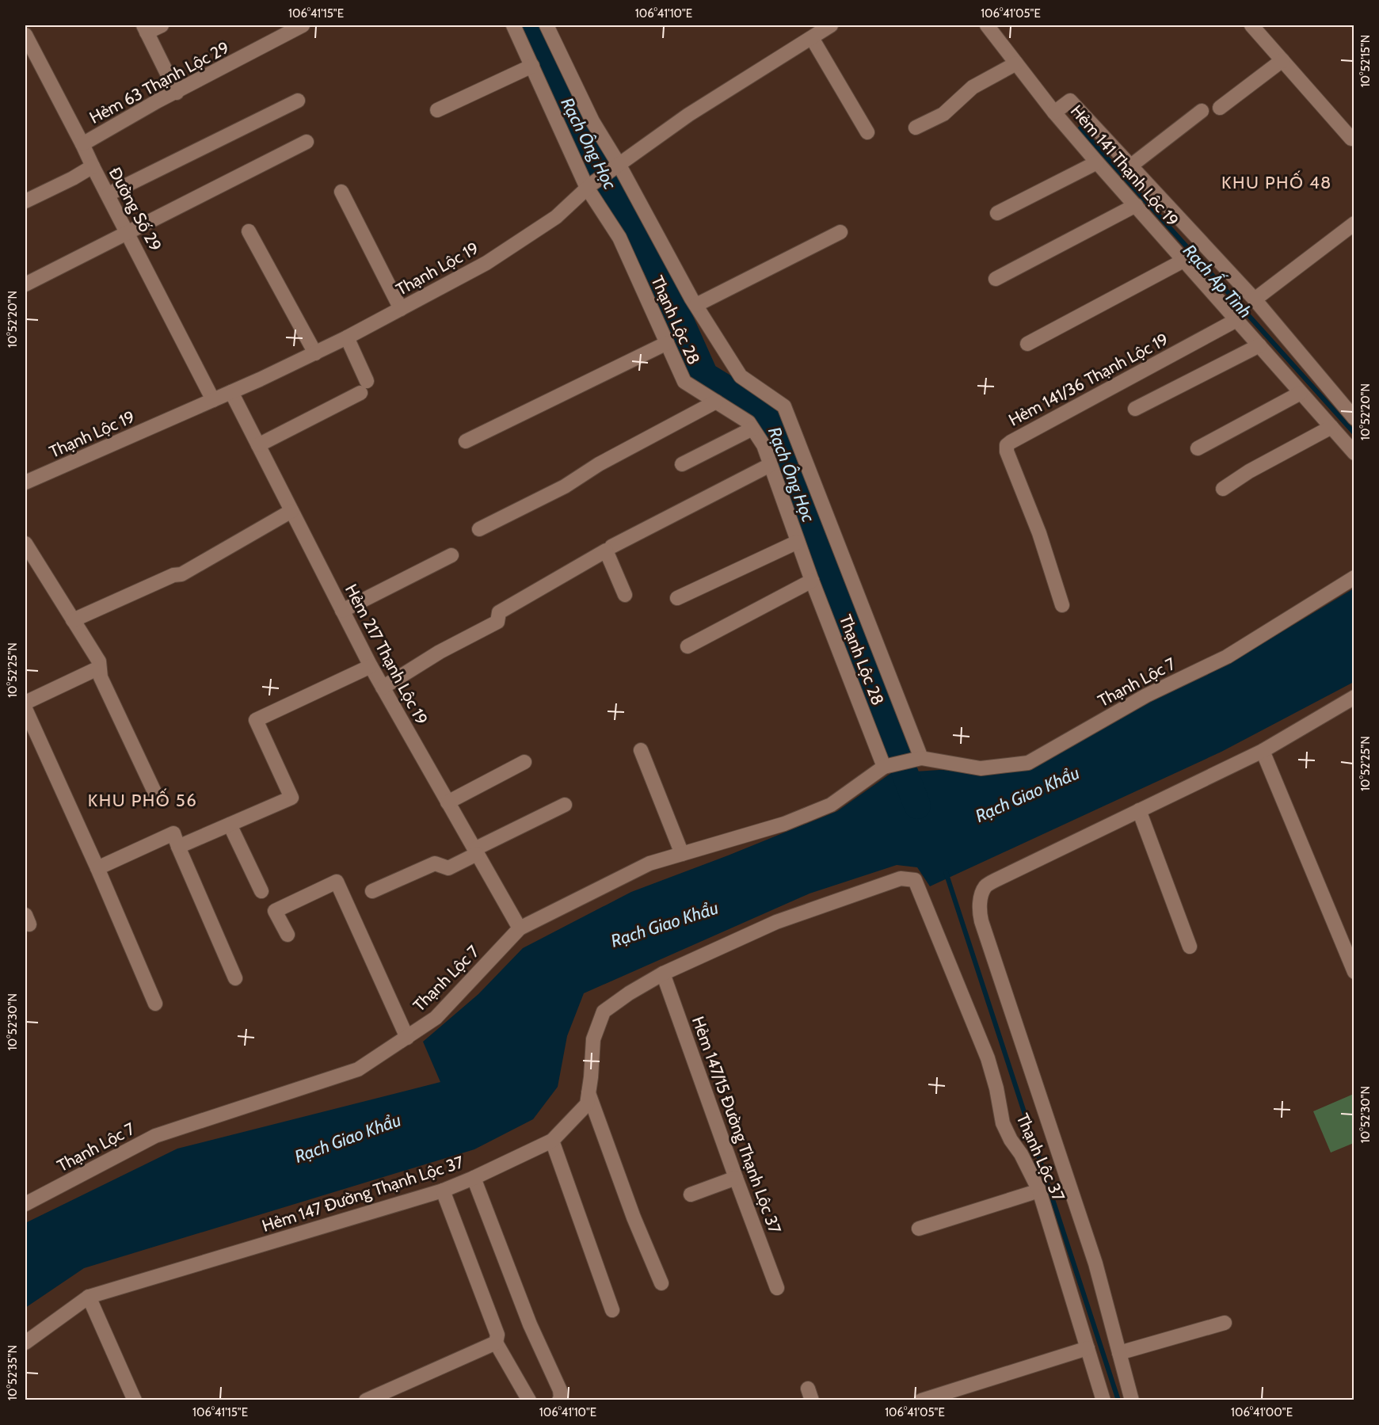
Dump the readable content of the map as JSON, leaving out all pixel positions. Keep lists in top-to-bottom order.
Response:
{
  "streets": {
    "street": [
      "Hẻm 63 Thạnh Lộc 29",
      "Hẻm 141 Thạnh Lộc 19",
      "Đường Số 29",
      "Thạnh Lộc 19",
      "Thạnh Lộc 28",
      "Hẻm 141/36 Thạnh Lộc 19",
      "Hẻm 217 Thạnh Lộc 19",
      "Thạnh Lộc 7",
      "Hẻm 147/15 Đường Thạnh Lộc 37",
      "Thạnh Lộc 37",
      "Hẻm 147 Đường Thạnh Lộc 37"
    ]
  },
  "crossings": [
    ["Hẻm 63 Thạnh Lộc 29", "Đường Số 29"],
    ["Hẻm 141 Thạnh Lộc 19", "Hẻm 141/36 Thạnh Lộc 19"],
    ["Đường Số 29", "Thạnh Lộc 19"],
    ["Thạnh Lộc 19", "Thạnh Lộc 28"],
    ["Thạnh Lộc 19", "Hẻm 217 Thạnh Lộc 19"],
    ["Thạnh Lộc 28", "Thạnh Lộc 7"],
    ["Hẻm 217 Thạnh Lộc 19", "Thạnh Lộc 7"],
    ["Hẻm 147/15 Đường Thạnh Lộc 37", "Hẻm 147 Đường Thạnh Lộc 37"],
    ["Thạnh Lộc 37", "Hẻm 147 Đường Thạnh Lộc 37"]
  ],
  "districts": ["KHU PHỐ 48", "KHU PHỐ 56"],
  "water": ["Rạch Ông Học", "Rạch Ấp Tình", "Rạch Giao Khẩu"],
  "coordinates": [
    "106°41'15\"E",
    "106°41'10\"E",
    "106°41'05\"E",
    "10°52'15\"N",
    "10°52'20\"N",
    "10°52'25\"N",
    "10°52'30\"N",
    "10°52'35\"N",
    "106°41'00\"E"
  ]
}
